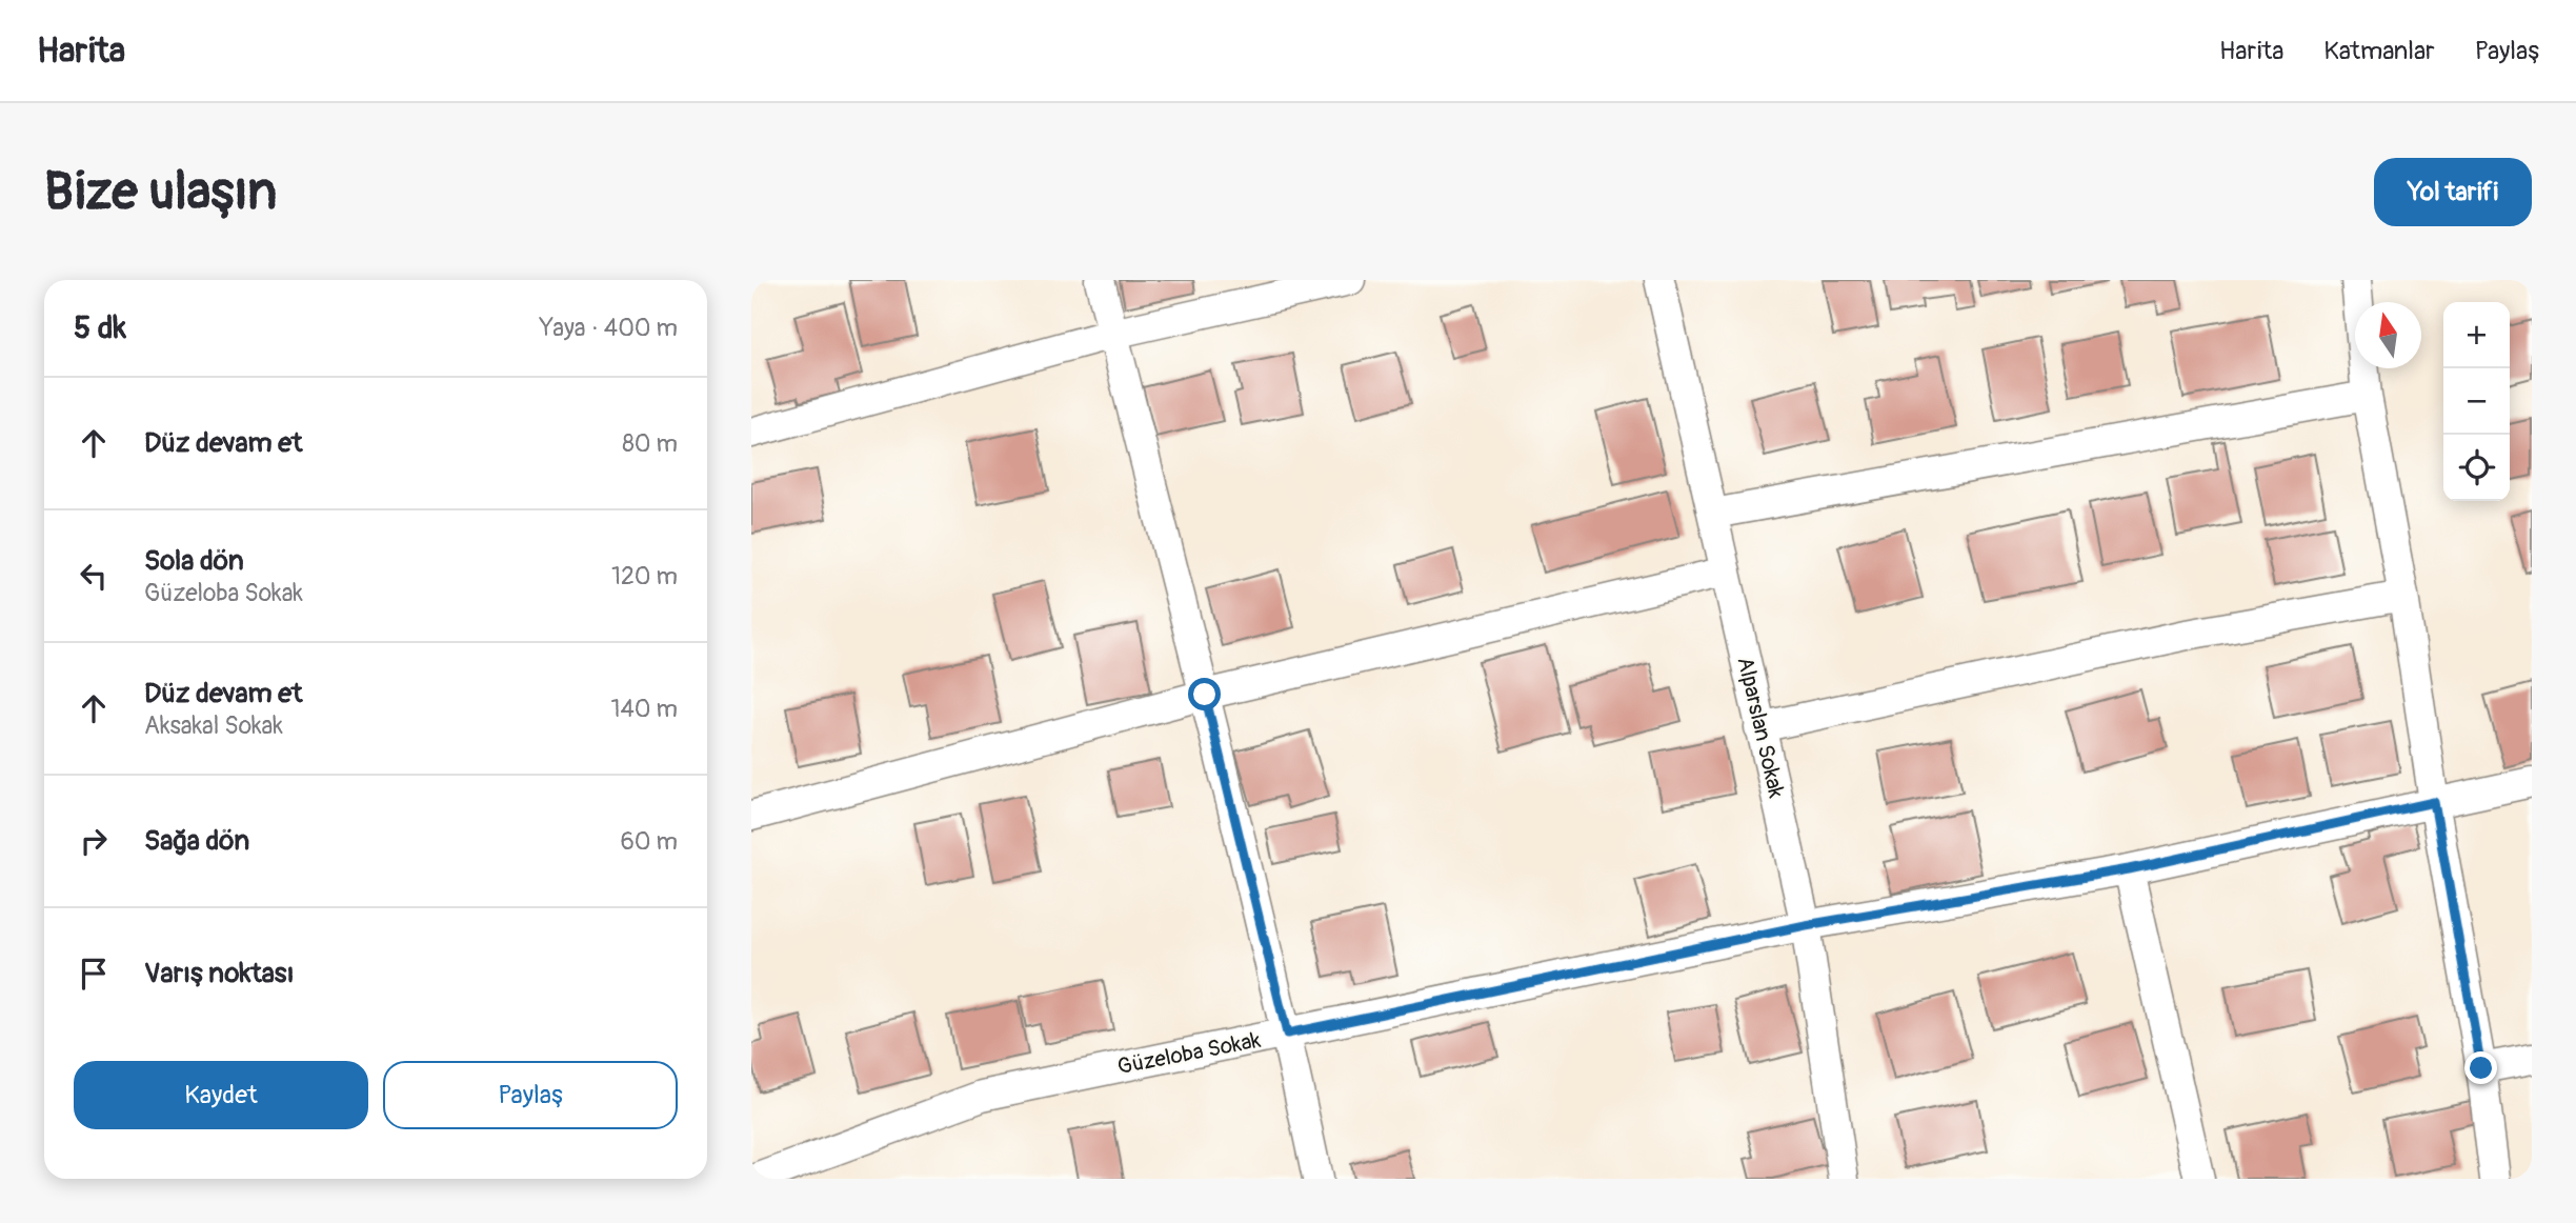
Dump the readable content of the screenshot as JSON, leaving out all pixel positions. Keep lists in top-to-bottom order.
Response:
{
  "streets": {
    "street": ["Alparslan Sokak", "Güzeloba Sokak"]
  },
  "crossings": [
    ["Alparslan Sokak", "Güzeloba Sokak"]
  ],
  "north": "top",
  "page": {
    "header": "Harita",
    "nav": ["Harita", "Katmanlar", "Paylaş"],
    "buttons": [
      "Yol tarifi",
      ["Kaydet", "Paylaş"]
    ],
    "title": "Bize ulaşın",
    "heading": ["5 dk", "Yaya · 400 m"],
    "map_buttons": ["+", "−"],
    "list": [
      ["Düz devam et", "80 m"],
      ["Sola dön", "Güzeloba Sokak", "120 m"],
      ["Düz devam et", "Aksakal Sokak", "140 m"],
      ["Sağa dön", "60 m"],
      "Varış noktası"
    ]
  }
}
